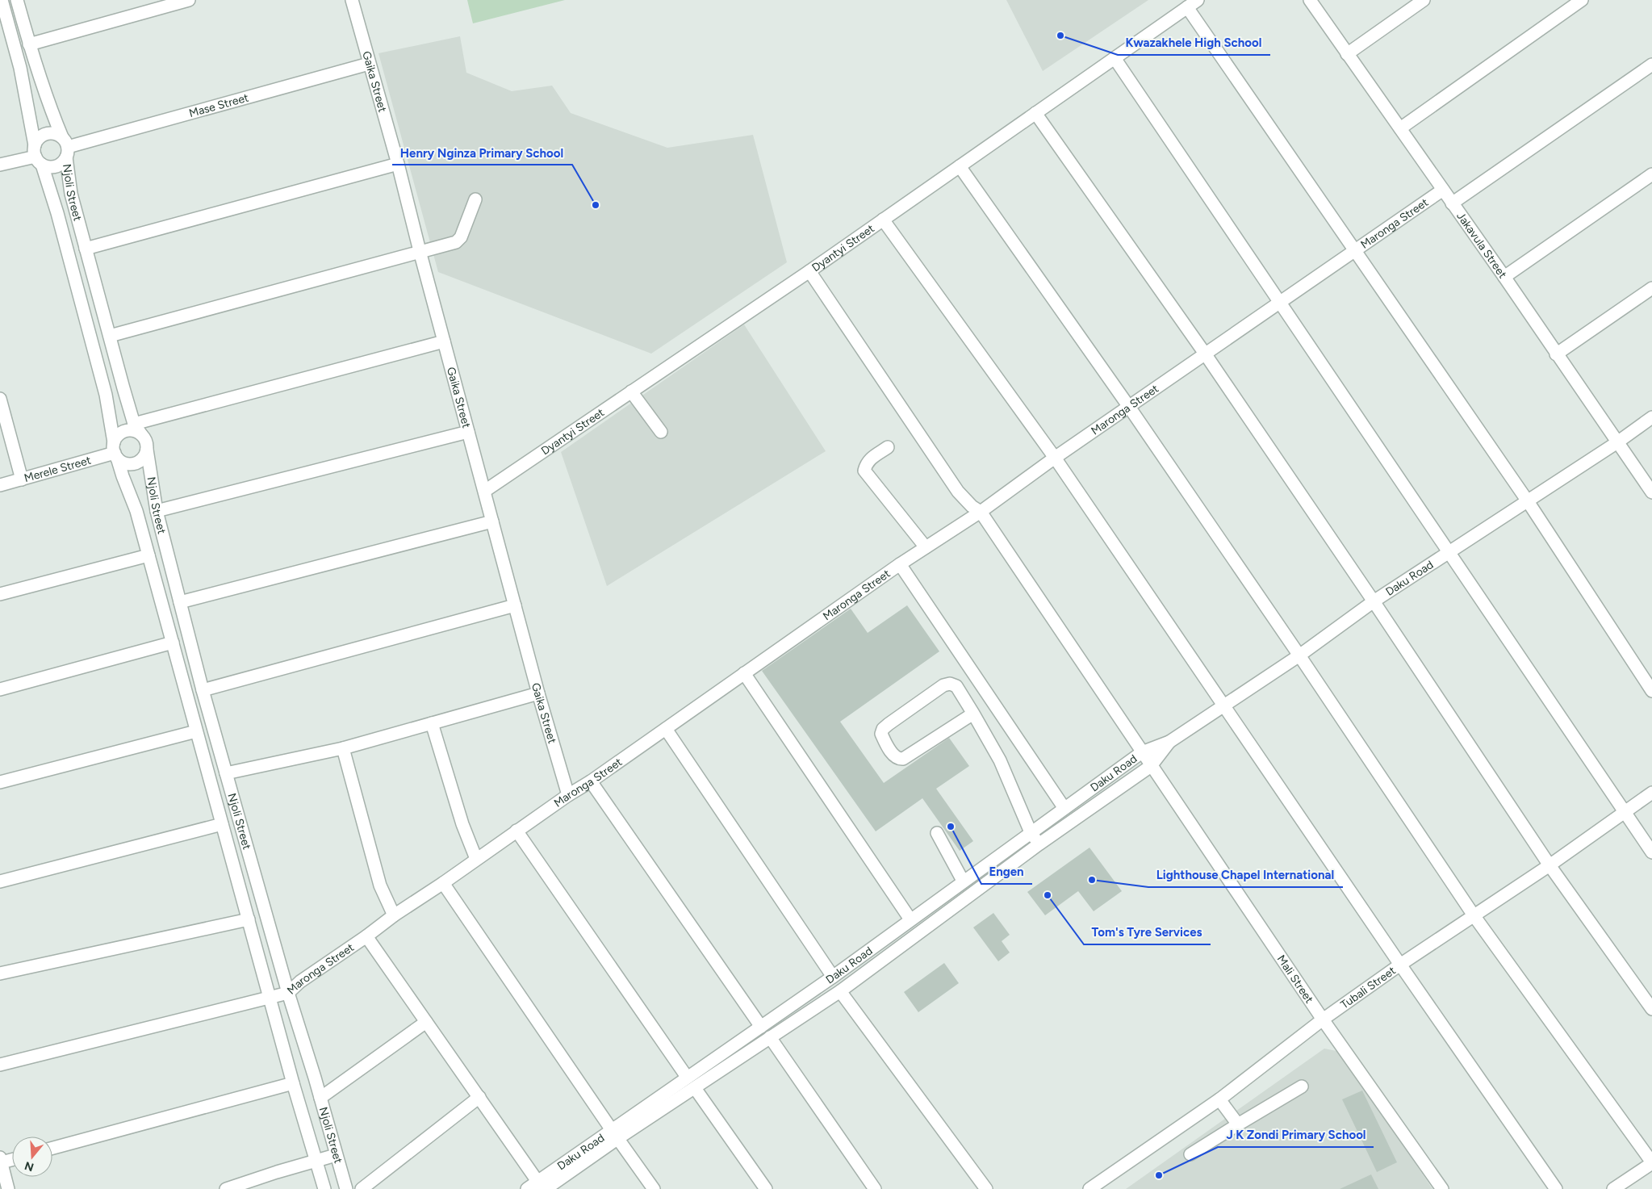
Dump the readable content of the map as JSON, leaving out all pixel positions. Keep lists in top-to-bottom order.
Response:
{
  "streets": {
    "street": [
      "Gaika Street",
      "Mase Street",
      "Njoli Street",
      "Maronga Street",
      "Jakavula Street",
      "Dyantyi Street",
      "Merele Street",
      "Daku Road",
      "Mali Street",
      "Tubali Street"
    ]
  },
  "crossings": [
    ["Gaika Street", "Mase Street"],
    ["Gaika Street", "Maronga Street"],
    ["Gaika Street", "Dyantyi Street"],
    ["Mase Street", "Njoli Street"],
    ["Njoli Street", "Maronga Street"],
    ["Njoli Street", "Merele Street"],
    ["Maronga Street", "Jakavula Street"],
    ["Maronga Street", "Mali Street"],
    ["Jakavula Street", "Daku Road"],
    ["Dyantyi Street", "Mali Street"],
    ["Daku Road", "Mali Street"],
    ["Mali Street", "Tubali Street"]
  ],
  "places": [
    "Kwazakhele High School",
    "Henry Nginza Primary School",
    "Engen",
    "Lighthouse Chapel International",
    "Tom's Tyre Services",
    "J K Zondi Primary School"
  ],
  "north": "bottom"
}
